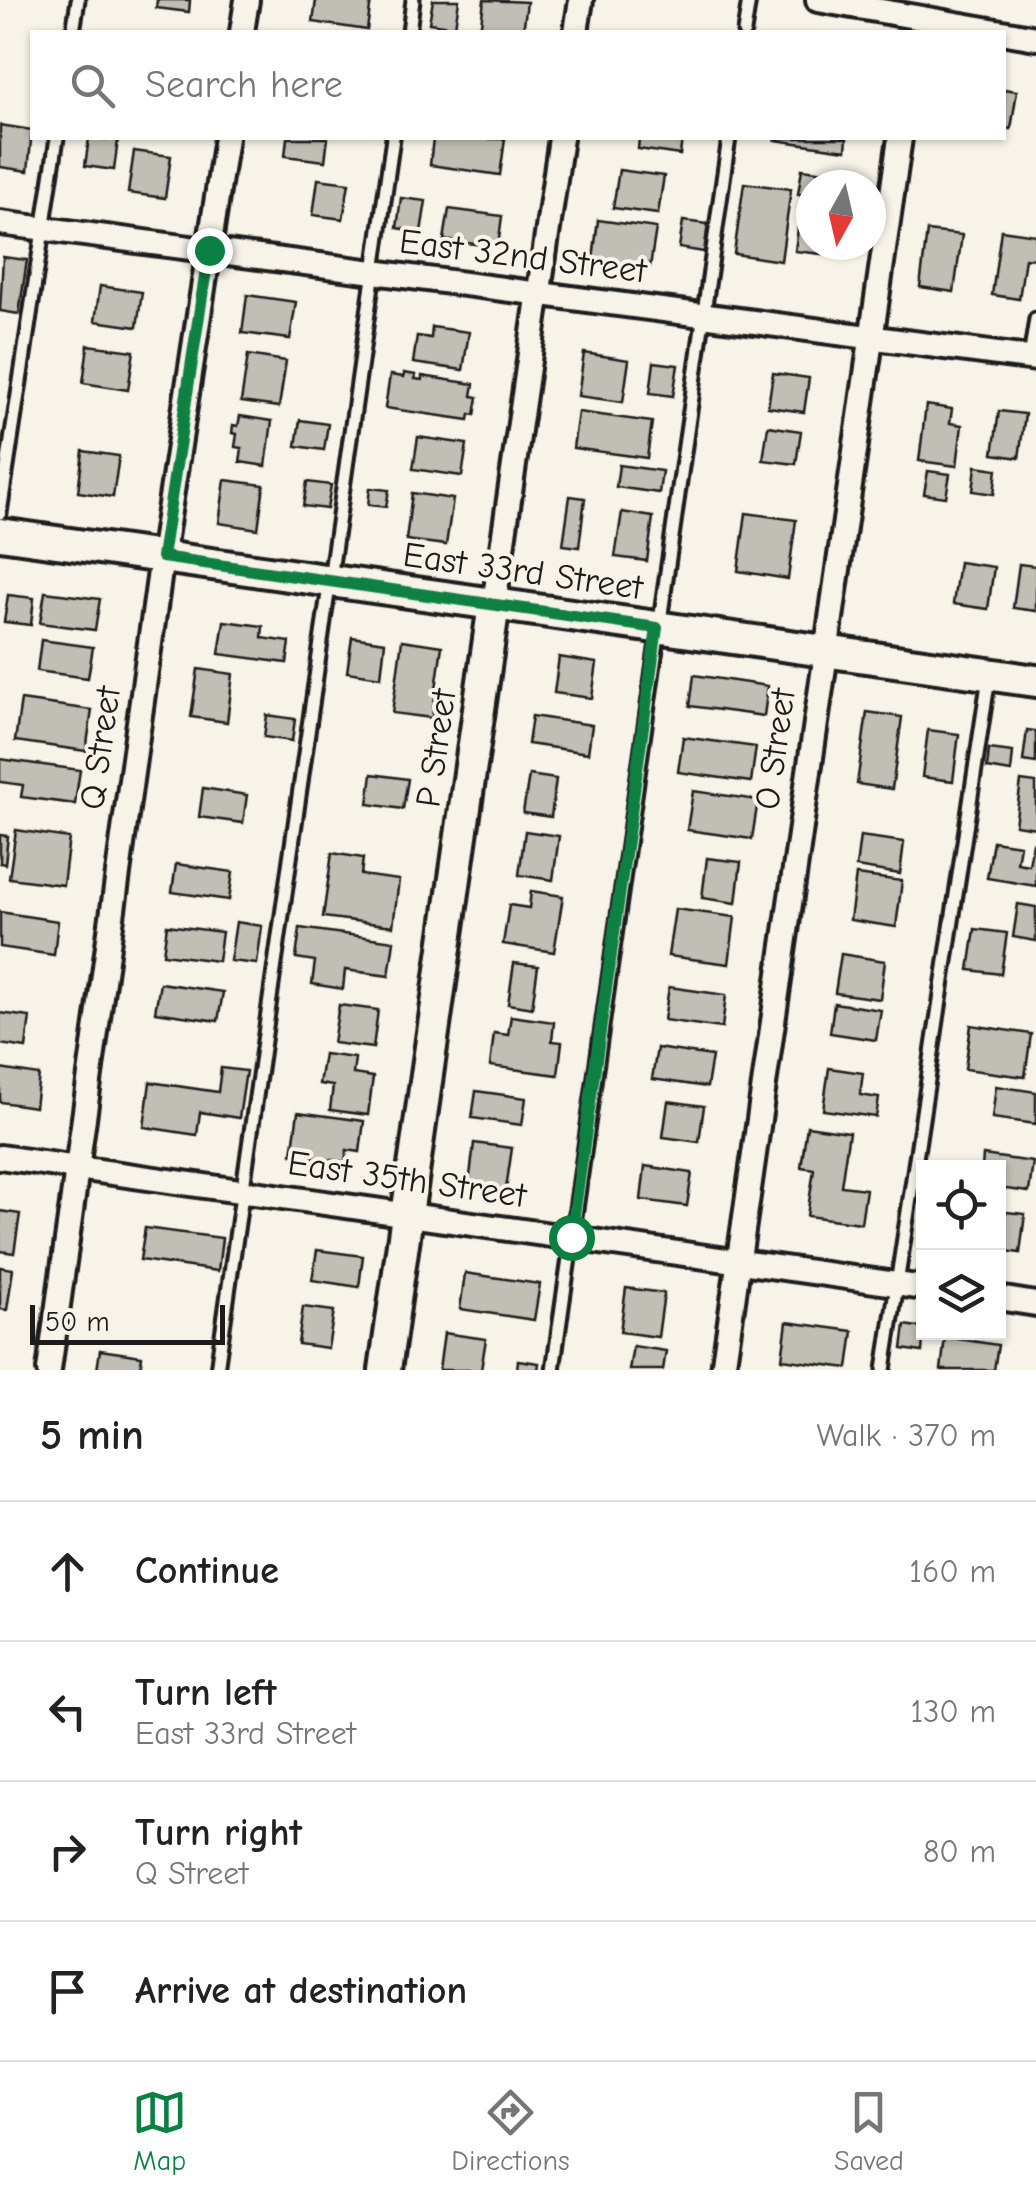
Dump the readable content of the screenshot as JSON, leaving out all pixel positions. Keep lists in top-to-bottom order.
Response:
{
  "streets": {
    "street": [
      "East 32nd Street",
      "East 33rd Street",
      "Q Street",
      "P Street",
      "O Street",
      "East 35th Street"
    ]
  },
  "crossings": [
    ["East 32nd Street", "Q Street"],
    ["East 32nd Street", "P Street"],
    ["East 32nd Street", "O Street"],
    ["East 33rd Street", "Q Street"],
    ["East 33rd Street", "P Street"],
    ["East 33rd Street", "O Street"],
    ["Q Street", "East 35th Street"],
    ["P Street", "East 35th Street"],
    ["O Street", "East 35th Street"]
  ],
  "scale_bar": "50 m",
  "north": "bottom",
  "page": {
    "search": "Search here",
    "scale": "50 m",
    "heading": ["5 min", "Walk · 370 m"],
    "list": [
      ["Continue", "160 m"],
      ["Turn left", "East 33rd Street", "130 m"],
      ["Turn right", "Q Street", "80 m"],
      "Arrive at destination"
    ],
    "nav": ["Map", "Directions", "Saved"]
  }
}
